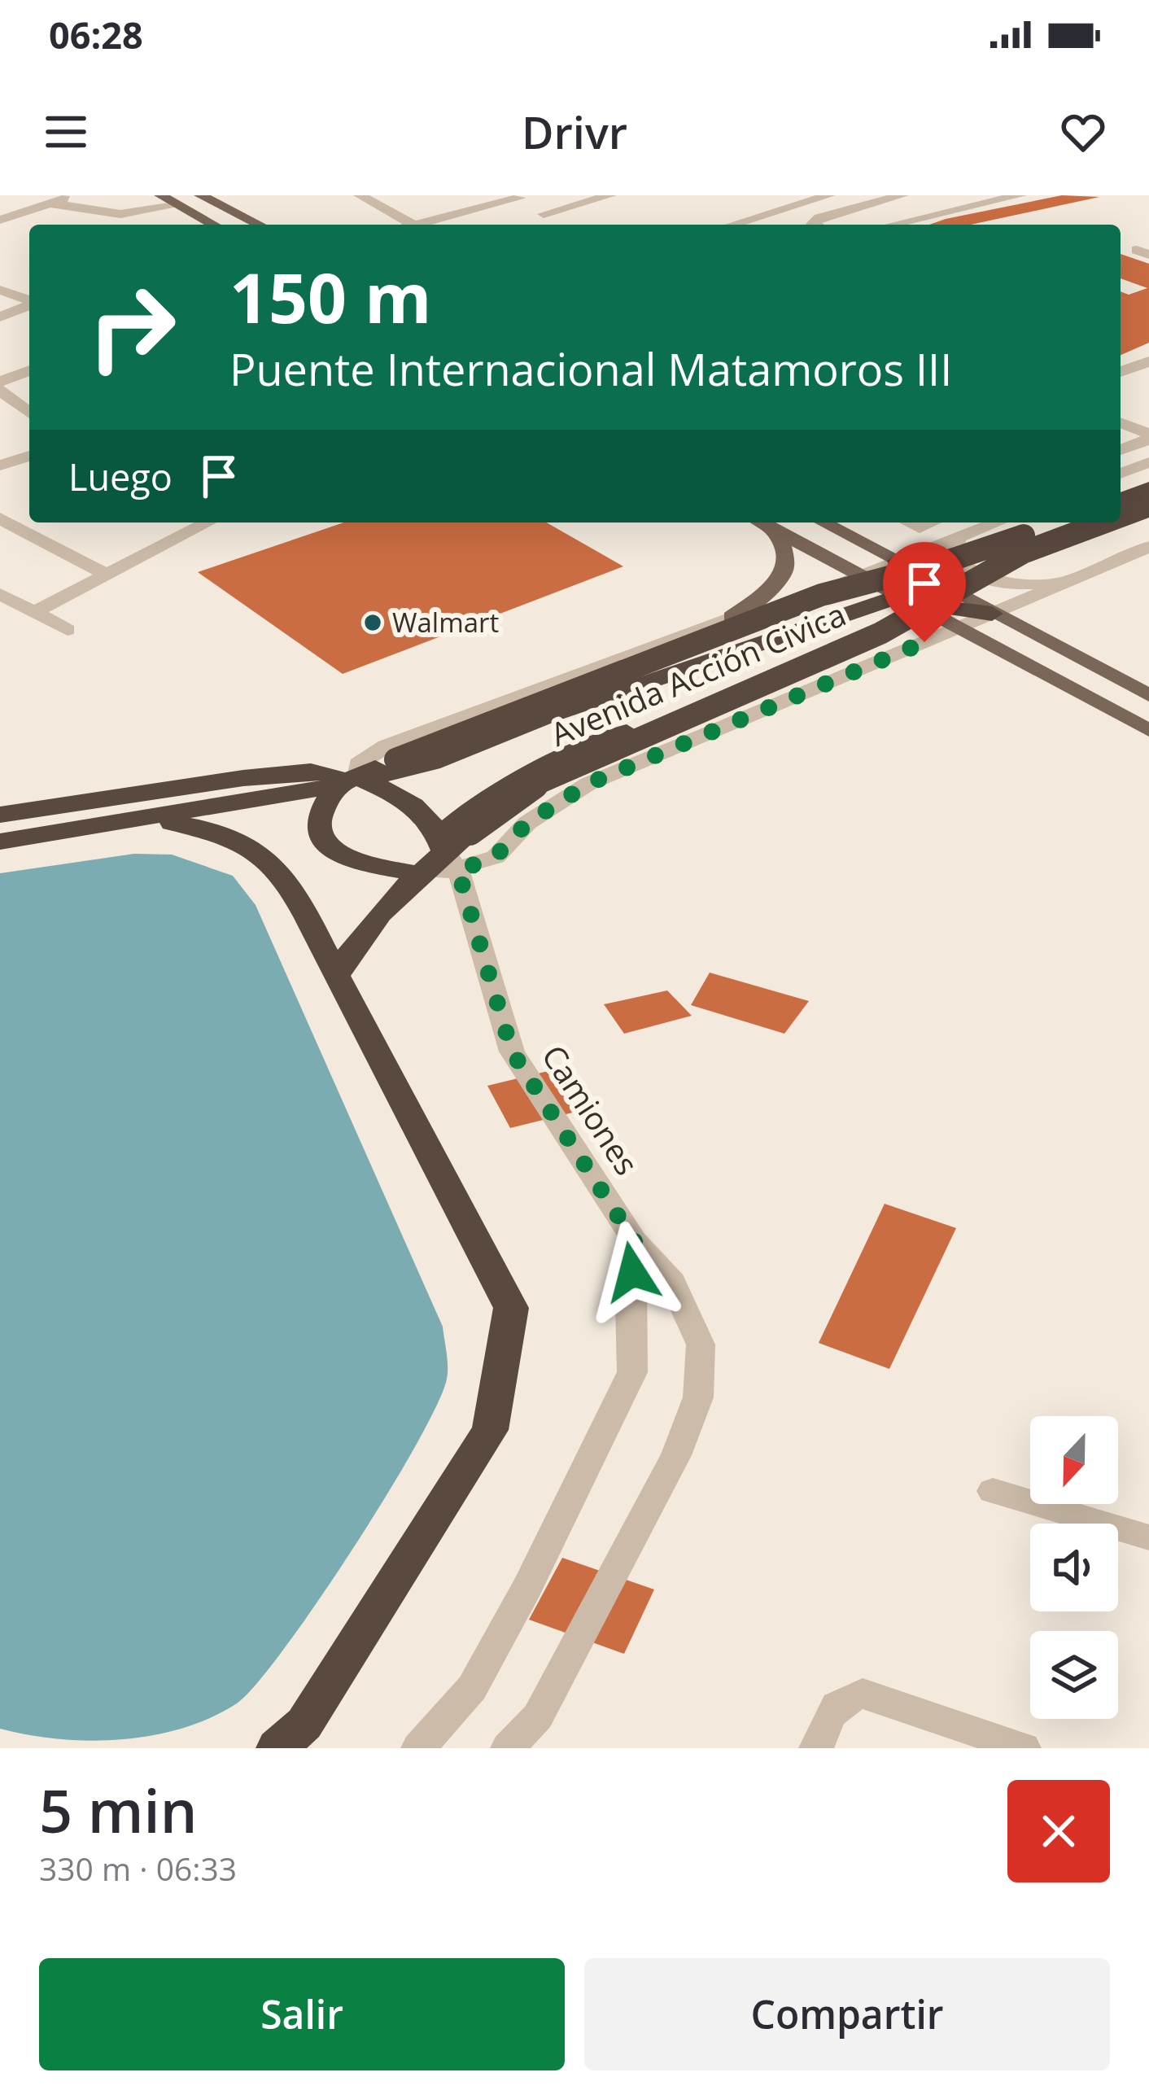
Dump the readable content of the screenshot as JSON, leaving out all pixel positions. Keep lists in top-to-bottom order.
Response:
{
  "streets": {
    "highway": ["Avenida Acción Civica"],
    "street": ["Camiones"]
  },
  "crossings": [
    ["Avenida Acción Civica", "Camiones"]
  ],
  "places": ["Walmart"],
  "north": "bottom",
  "page": {
    "status": "06:28",
    "header": "Drivr",
    "turn": ["150 m", "Puente Internacional Matamoros III"],
    "then": "Luego",
    "heading": ["5 min", "330 m · 06:33"],
    "buttons": ["Salir", "Compartir"]
  }
}
